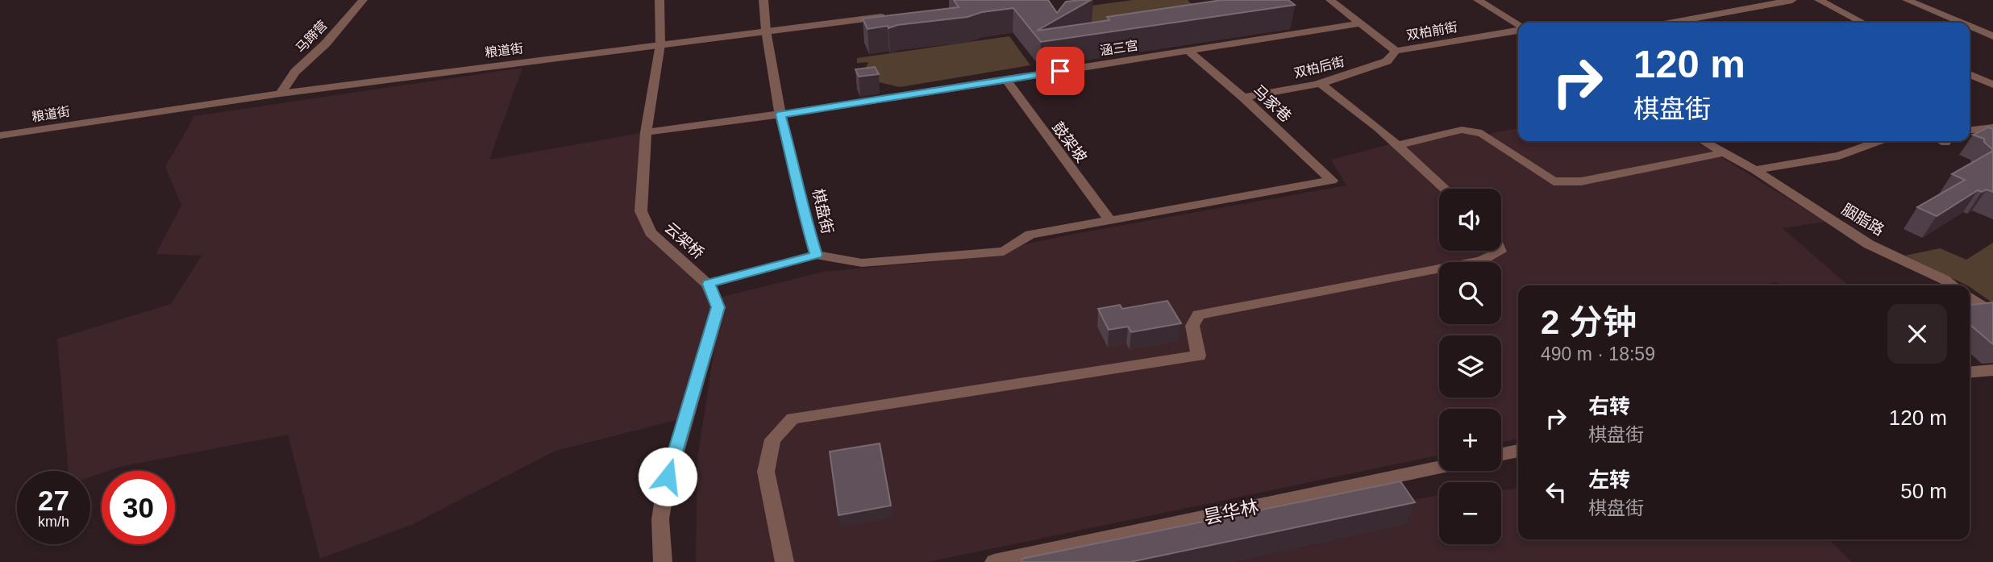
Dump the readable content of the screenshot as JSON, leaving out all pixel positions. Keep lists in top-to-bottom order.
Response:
{
  "streets": {
    "street": [
      "双柏前街",
      "马蹄营",
      "涵三宫",
      "粮道街",
      "双柏后街",
      "马家巷",
      "鼓架坡",
      "棋盘街",
      "胭脂路",
      "云架桥",
      "昙华林"
    ]
  },
  "crossings": [
    ["双柏前街", "涵三宫"],
    ["双柏前街", "双柏后街"],
    ["马蹄营", "粮道街"],
    ["涵三宫", "马家巷"],
    ["涵三宫", "鼓架坡"],
    ["涵三宫", "棋盘街"],
    ["涵三宫", "云架桥"],
    ["粮道街", "棋盘街"],
    ["粮道街", "云架桥"],
    ["双柏后街", "马家巷"],
    ["马家巷", "鼓架坡"],
    ["棋盘街", "云架桥"]
  ],
  "page": {
    "turn": ["120 m", "棋盘街"],
    "map_buttons": ["+", "−"],
    "heading": ["2 分钟", "490 m · 18:59"],
    "list": [
      {
        "name": "右转",
        "note": "棋盘街",
        "value": "120 m"
      },
      {
        "name": "左转",
        "note": "棋盘街",
        "value": "50 m"
      }
    ],
    "speed": "27 km/h",
    "limit": "30"
  }
}
